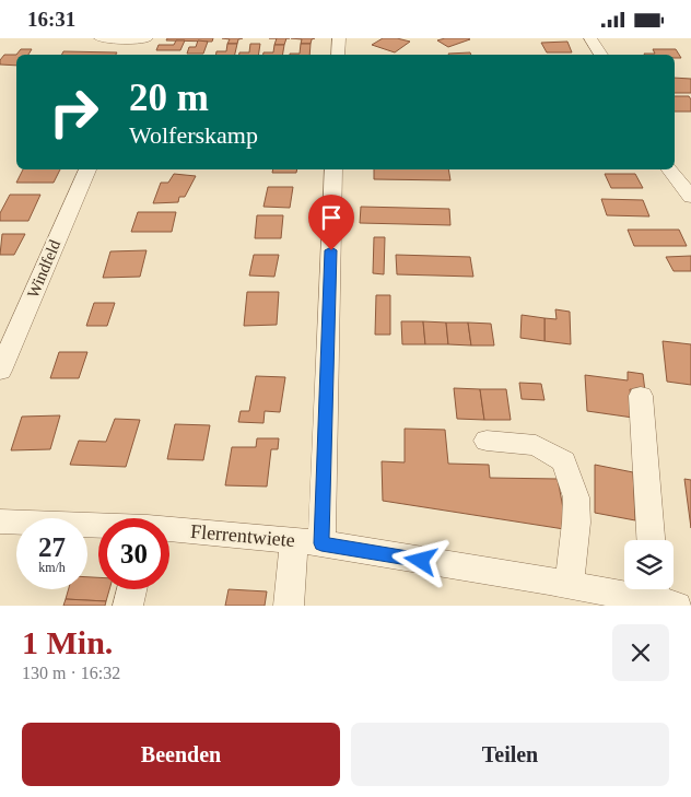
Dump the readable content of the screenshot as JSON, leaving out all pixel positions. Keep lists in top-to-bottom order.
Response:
{
  "streets": {
    "street": ["Windfeld", "Flerrentwiete"]
  },
  "page": {
    "status": "16:31",
    "turn": ["20 m", "Wolferskamp"],
    "speed": "27 km/h",
    "limit": "30",
    "heading": ["1 Min.", "130 m · 16:32"],
    "buttons": ["Beenden", "Teilen"]
  }
}
